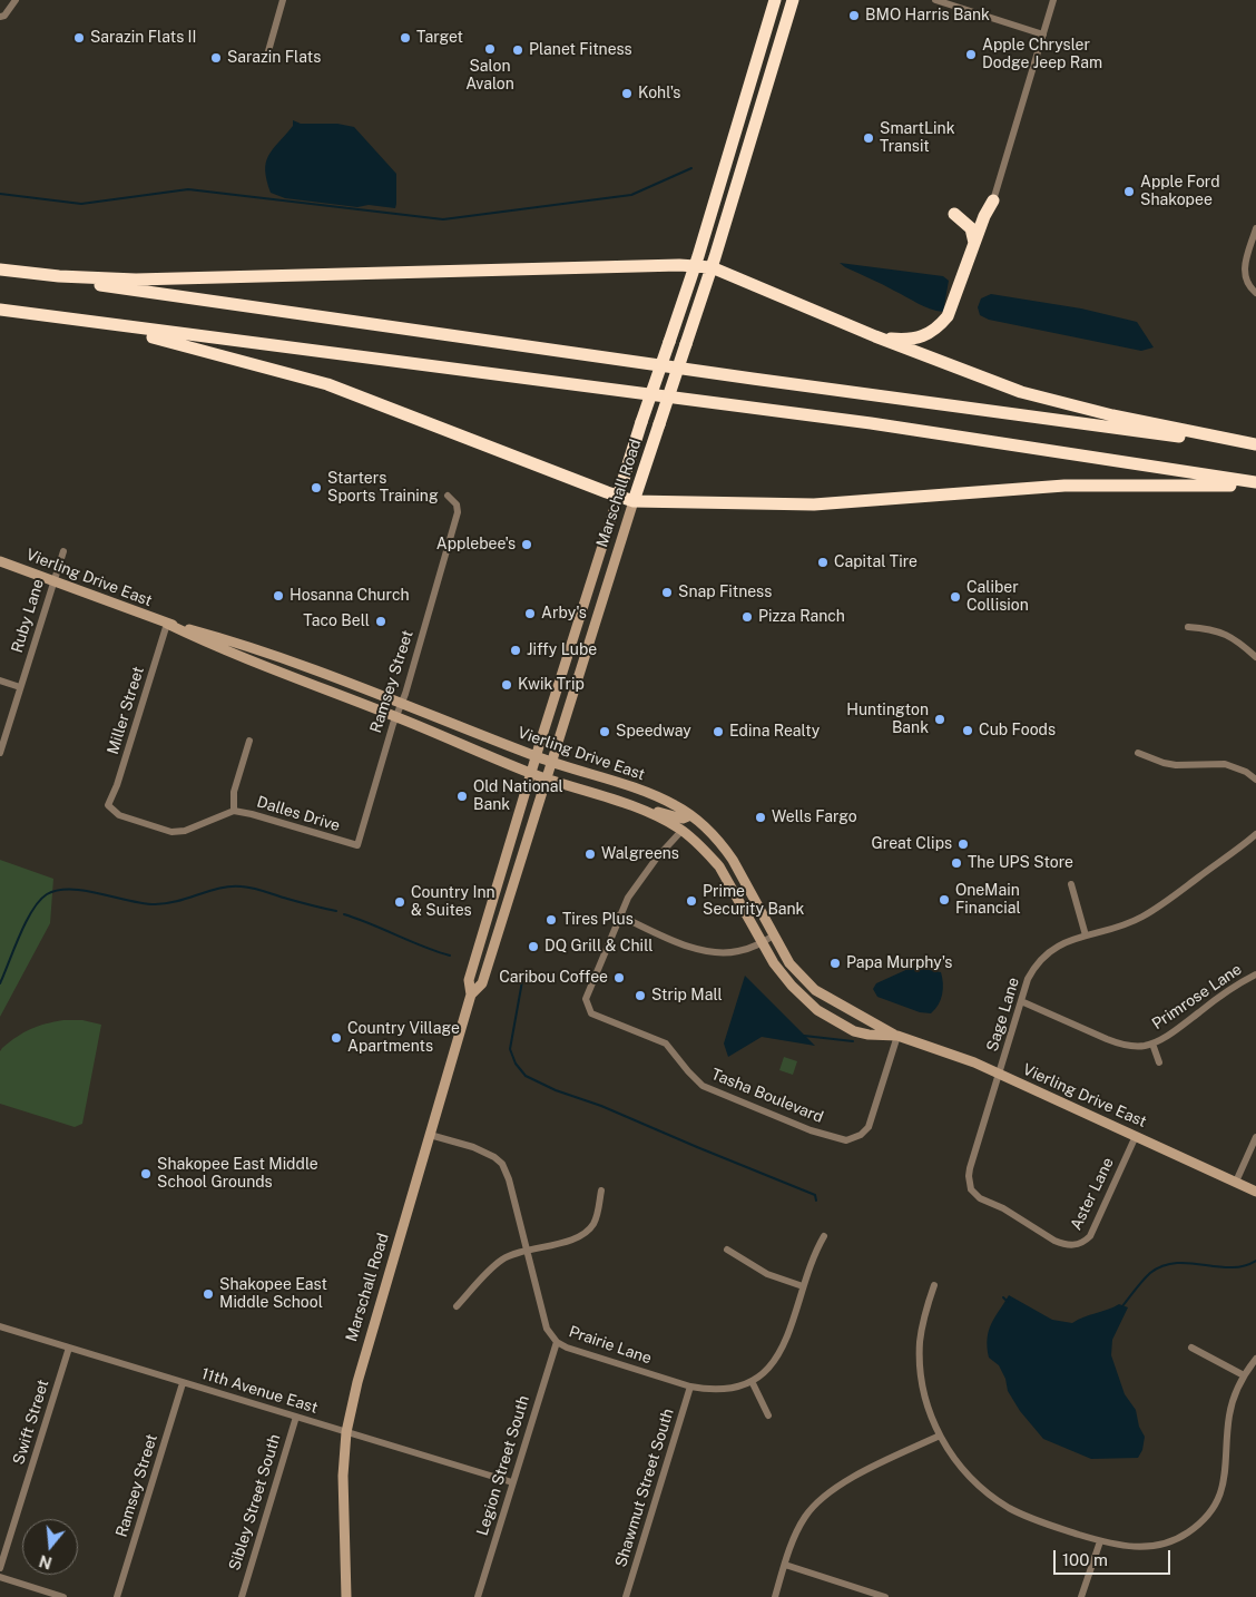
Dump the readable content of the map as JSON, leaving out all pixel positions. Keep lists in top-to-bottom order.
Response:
{
  "streets": {
    "highway": ["Marschall Road"],
    "street": [
      "Vierling Drive East",
      "Ruby Lane",
      "Ramsey Street",
      "Miller Street",
      "Dalles Drive",
      "Primrose Lane",
      "Sage Lane",
      "Tasha Boulevard",
      "Aster Lane",
      "Prairie Lane",
      "11th Avenue East",
      "Swift Street",
      "Legion Street South",
      "Shawmut Street South",
      "Sibley Street South"
    ]
  },
  "crossings": [
    ["Marschall Road", "Vierling Drive East"],
    ["Marschall Road", "Prairie Lane"],
    ["Marschall Road", "11th Avenue East"],
    ["Vierling Drive East", "Ruby Lane"],
    ["Vierling Drive East", "Ramsey Street"],
    ["Vierling Drive East", "Miller Street"],
    ["Vierling Drive East", "Sage Lane"],
    ["Vierling Drive East", "Tasha Boulevard"],
    ["Vierling Drive East", "Aster Lane"],
    ["Ramsey Street", "Dalles Drive"],
    ["Ramsey Street", "11th Avenue East"],
    ["Miller Street", "Dalles Drive"],
    ["Primrose Lane", "Sage Lane"],
    ["Sage Lane", "Aster Lane"],
    ["Prairie Lane", "Legion Street South"],
    ["Prairie Lane", "Shawmut Street South"],
    ["11th Avenue East", "Swift Street"],
    ["11th Avenue East", "Legion Street South"],
    ["11th Avenue East", "Sibley Street South"]
  ],
  "places": [
    "BMO Harris Bank",
    "Sarazin Flats II",
    "Target",
    "Salon Avalon",
    "Planet Fitness",
    "Apple Chrysler Dodge Jeep Ram",
    "Sarazin Flats",
    "Kohl's",
    "SmartLink Transit",
    "Apple Ford Shakopee",
    "Starters Sports Training",
    "Applebee's",
    "Capital Tire",
    "Snap Fitness",
    "Hosanna Church",
    "Caliber Collision",
    "Arby's",
    "Pizza Ranch",
    "Taco Bell",
    "Jiffy Lube",
    "Kwik Trip",
    "Huntington Bank",
    "Cub Foods",
    "Speedway",
    "Edina Realty",
    "Old National Bank",
    "Wells Fargo",
    "Great Clips",
    "Walgreens",
    "The UPS Store",
    "OneMain Financial",
    "Prime Security Bank",
    "Country Inn & Suites",
    "Tires Plus",
    "DQ Grill & Chill",
    "Papa Murphy's",
    "Caribou Coffee",
    "Strip Mall",
    "Country Village Apartments",
    "Shakopee East Middle School Grounds",
    "Shakopee East Middle School"
  ],
  "scale_bar": "100 m",
  "north": "bottom"
}
